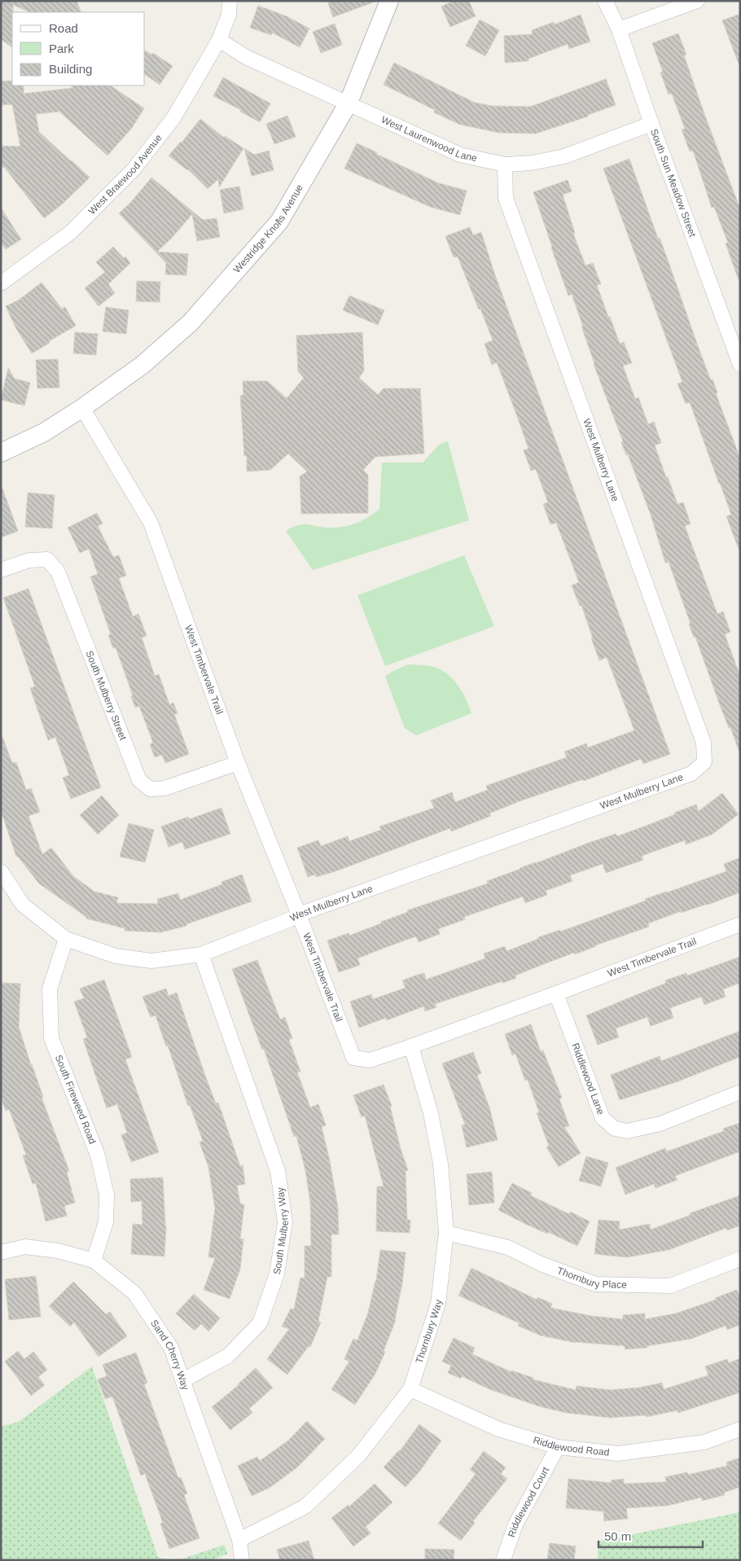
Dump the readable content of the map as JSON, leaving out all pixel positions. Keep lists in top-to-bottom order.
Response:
{
  "streets": {
    "street": [
      "West Laurenwood Lane",
      "West Braewood Avenue",
      "South Sun Meadow Street",
      "Westridge Knolls Avenue",
      "West Mulberry Lane",
      "West Timbervale Trail",
      "South Mulberry Street",
      "Riddlewood Lane",
      "South Fireweed Road",
      "South Mulberry Way",
      "Thornbury Place",
      "Thornbury Way",
      "Sand Cherry Way",
      "Riddlewood Road",
      "Riddlewood Court"
    ]
  },
  "crossings": [
    ["West Laurenwood Lane", "West Braewood Avenue"],
    ["West Laurenwood Lane", "South Sun Meadow Street"],
    ["West Laurenwood Lane", "Westridge Knolls Avenue"],
    ["West Laurenwood Lane", "West Mulberry Lane"],
    ["Westridge Knolls Avenue", "West Timbervale Trail"],
    ["West Mulberry Lane", "West Timbervale Trail"],
    ["West Mulberry Lane", "South Fireweed Road"],
    ["West Mulberry Lane", "South Mulberry Way"],
    ["West Timbervale Trail", "South Mulberry Street"],
    ["West Timbervale Trail", "Riddlewood Lane"],
    ["West Timbervale Trail", "Thornbury Way"],
    ["South Fireweed Road", "Sand Cherry Way"],
    ["South Mulberry Way", "Sand Cherry Way"],
    ["Thornbury Place", "Thornbury Way"],
    ["Thornbury Way", "Sand Cherry Way"],
    ["Thornbury Way", "Riddlewood Road"],
    ["Riddlewood Road", "Riddlewood Court"]
  ],
  "legend": ["Road", "Park", "Building"],
  "scale_bar": "50 m"
}
